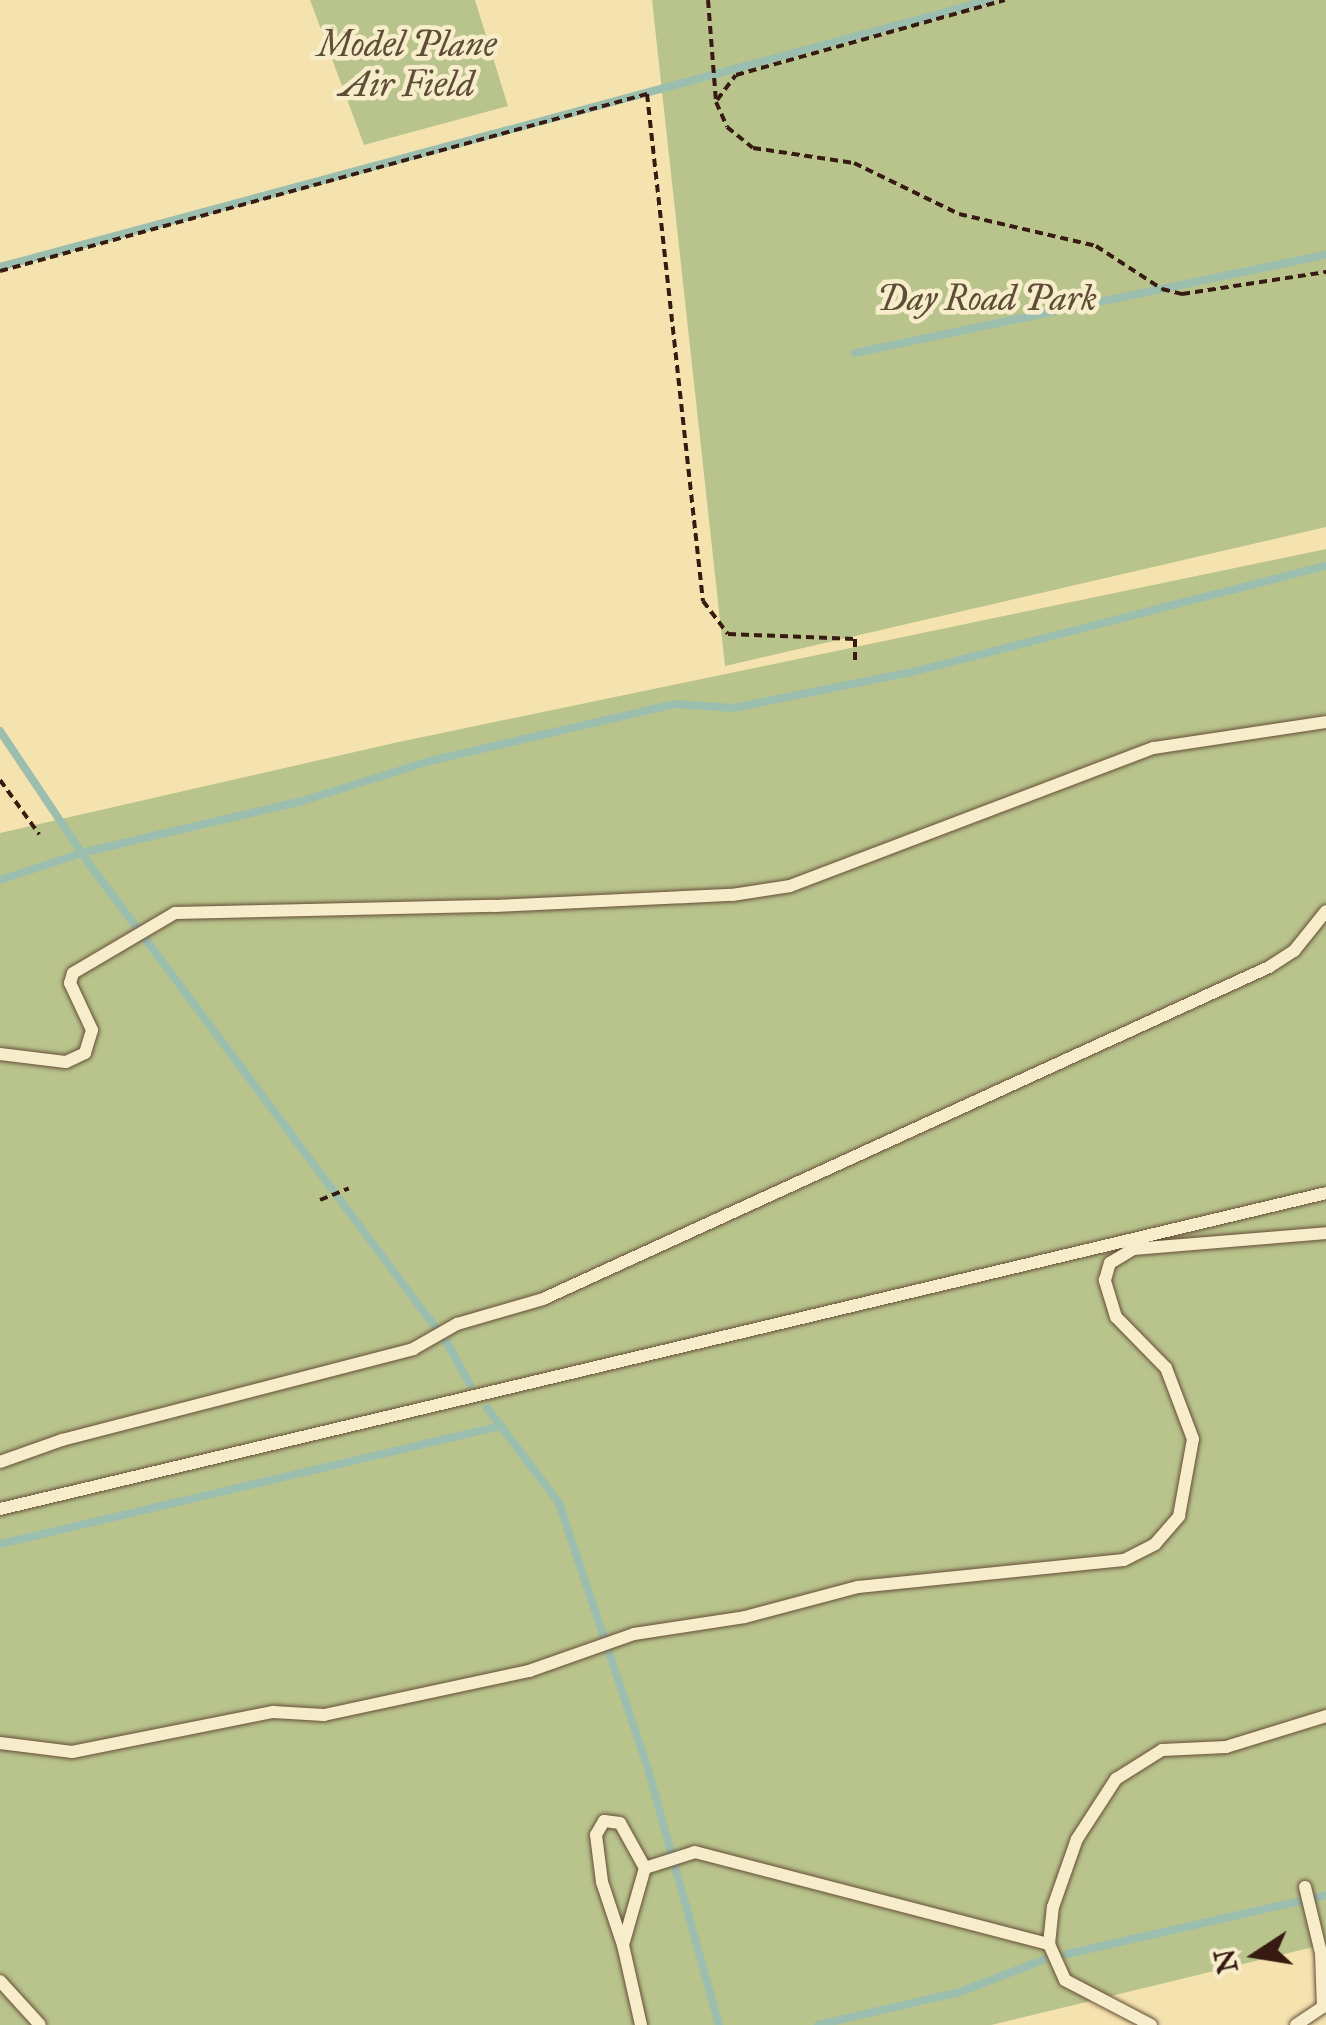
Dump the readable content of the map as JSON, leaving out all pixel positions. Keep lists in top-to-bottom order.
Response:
{
  "parks": ["Model Plane Air Field", "Day Road Park"],
  "north": "left"
}
